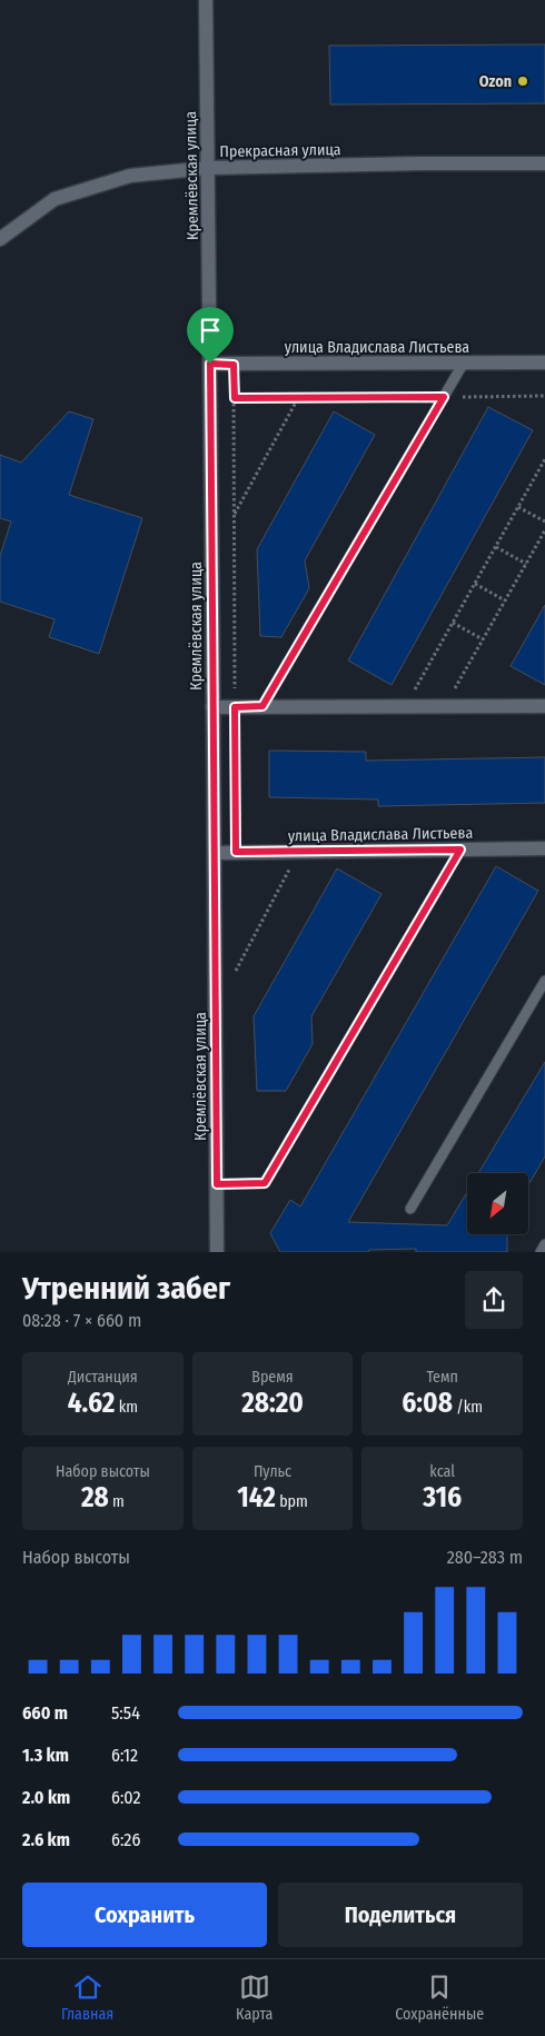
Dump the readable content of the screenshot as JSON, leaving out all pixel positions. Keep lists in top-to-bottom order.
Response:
{
  "streets": {
    "street": ["Прекрасная улица", "Кремлёвская улица", "улица Владислава Листьева"]
  },
  "crossings": [
    ["Прекрасная улица", "Кремлёвская улица"],
    ["Кремлёвская улица", "улица Владислава Листьева"]
  ],
  "places": ["Ozon"],
  "north": "bottom left",
  "page": {
    "heading": ["Утренний забег", "08:28 · 7 × 660 m"],
    "stats": [
      ["Дистанция", "4.62 km"],
      ["Время", "28:20"],
      ["Темп", "6:08 /km"],
      ["Набор высоты", "28 m"],
      ["Пульс", "142 bpm"],
      ["kcal", "316"]
    ],
    "chart": ["Набор высоты", "280–283 m"],
    "list": [
      {
        "name": "660 m",
        "note": "5:54"
      },
      {
        "name": "1.3 km",
        "note": "6:12"
      },
      {
        "name": "2.0 km",
        "note": "6:02"
      },
      {
        "name": "2.6 km",
        "note": "6:26"
      }
    ],
    "buttons": ["Сохранить", "Поделиться"],
    "tabs": ["Главная", "Карта", "Сохранённые"]
  }
}
